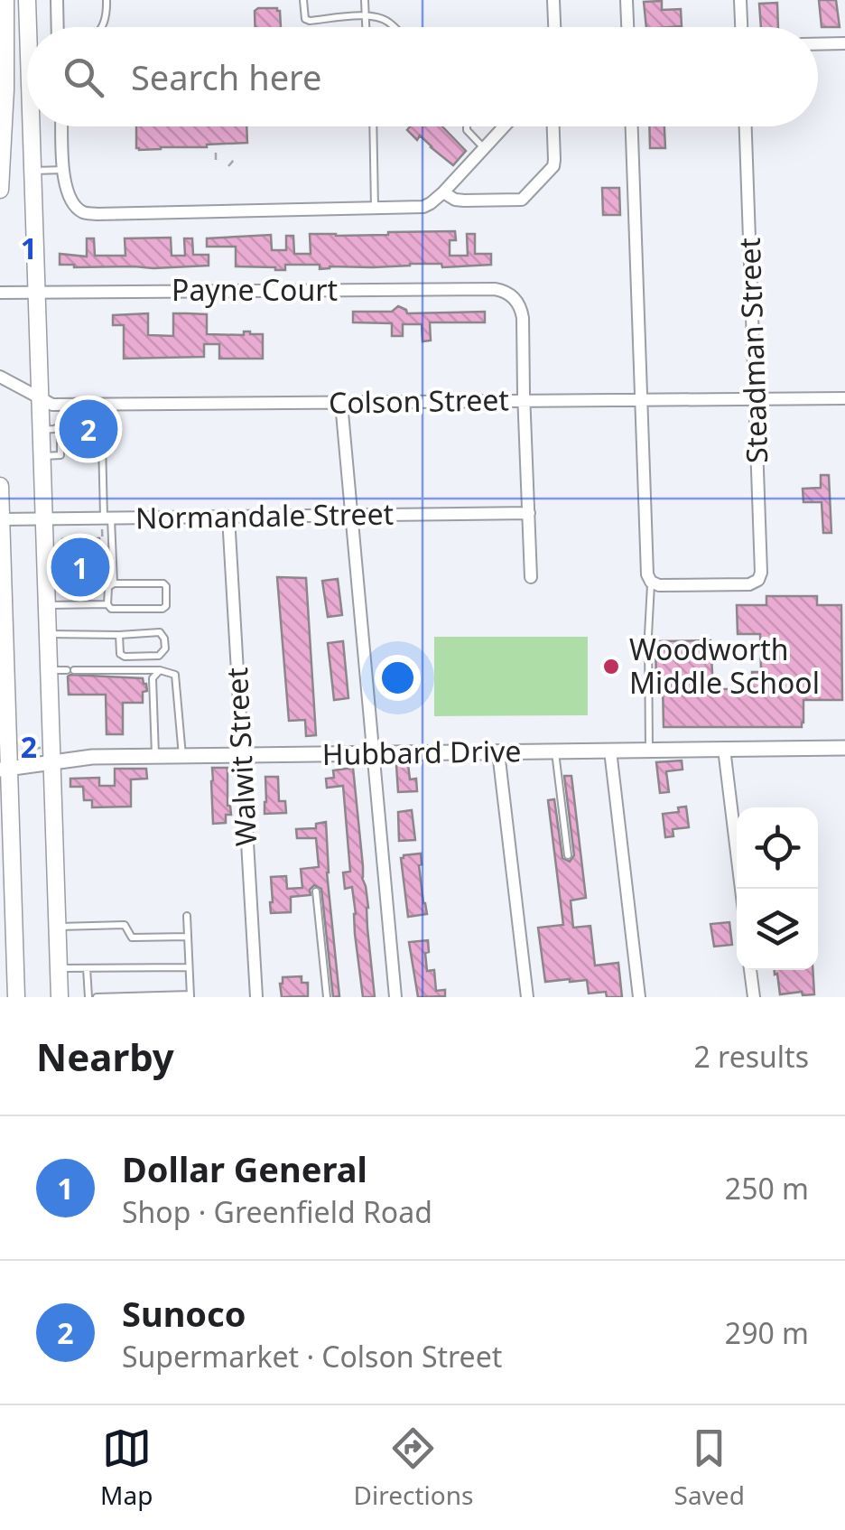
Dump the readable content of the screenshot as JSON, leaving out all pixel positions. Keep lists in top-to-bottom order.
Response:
{
  "streets": {
    "street": [
      "Payne Court",
      "Steadman Street",
      "Colson Street",
      "Normandale Street",
      "Hubbard Drive",
      "Walwit Street"
    ]
  },
  "crossings": [
    ["Payne Court", "Colson Street"],
    ["Steadman Street", "Colson Street"],
    ["Normandale Street", "Walwit Street"],
    ["Hubbard Drive", "Walwit Street"]
  ],
  "places": ["Woodworth Middle School"],
  "page": {
    "search": "Search here",
    "pins": ["2", "1"],
    "heading": ["Nearby", "2 results"],
    "list": [
      {
        "mark": "1",
        "name": "Dollar General",
        "note": "Shop · Greenfield Road",
        "value": "250 m"
      },
      {
        "mark": "2",
        "name": "Sunoco",
        "note": "Supermarket · Colson Street",
        "value": "290 m"
      }
    ],
    "nav": ["Map", "Directions", "Saved"]
  },
  "grid": {
    "rows": ["1", "2"]
  }
}
